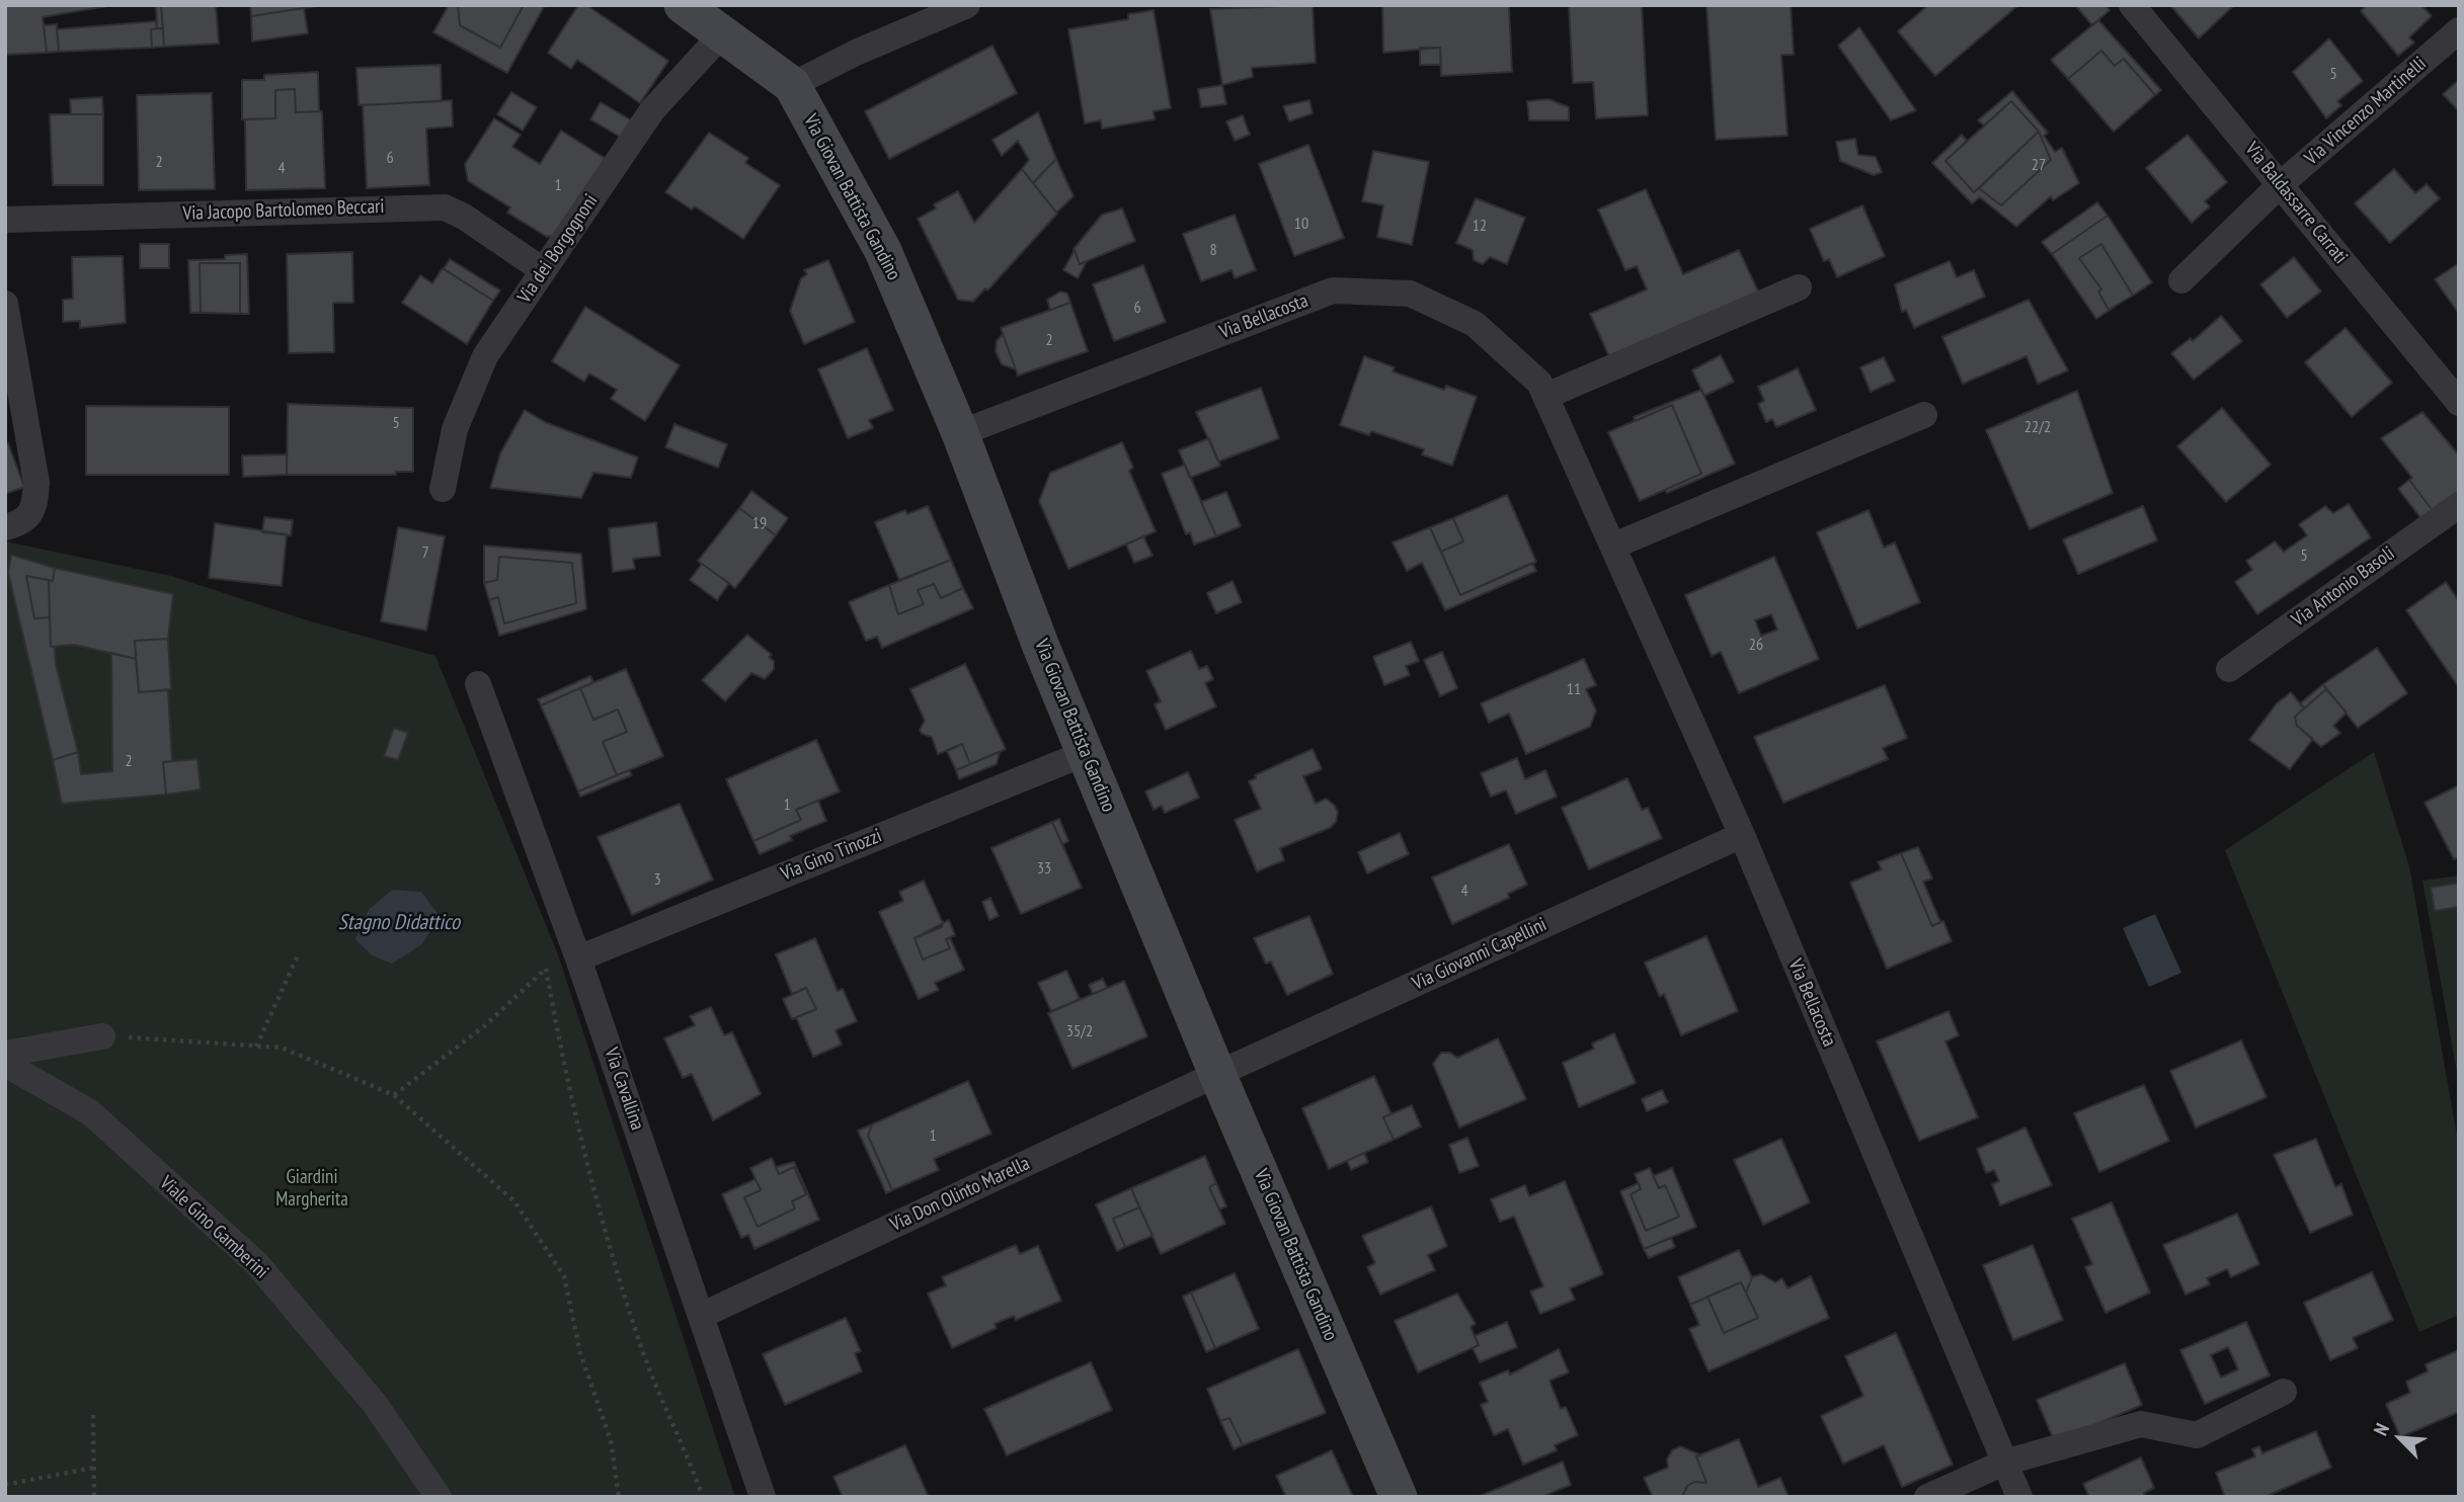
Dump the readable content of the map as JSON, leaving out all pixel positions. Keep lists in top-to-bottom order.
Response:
{
  "streets": {
    "street": [
      "Via Vincenzo Martinelli",
      "Via Giovan Battista Gandino",
      "Via Baldassarre Carrati",
      "Via Jacopo Bartolomeo Beccari",
      "Via dei Borgognoni",
      "Via Bellacosta",
      "Via Antonio Basoli",
      "Via Gino Tinozzi",
      "Via Giovanni Capellini",
      "Via Cavallina",
      "Via Don Olinto Marella",
      "Viale Gino Gamberini"
    ]
  },
  "crossings": [
    ["Via Vincenzo Martinelli", "Via Baldassarre Carrati"],
    ["Via Giovan Battista Gandino", "Via dei Borgognoni"],
    ["Via Giovan Battista Gandino", "Via Bellacosta"],
    ["Via Giovan Battista Gandino", "Via Gino Tinozzi"],
    ["Via Giovan Battista Gandino", "Via Giovanni Capellini"],
    ["Via Giovan Battista Gandino", "Via Don Olinto Marella"],
    ["Via Jacopo Bartolomeo Beccari", "Via dei Borgognoni"],
    ["Via Bellacosta", "Via Giovanni Capellini"],
    ["Via Gino Tinozzi", "Via Cavallina"],
    ["Via Giovanni Capellini", "Via Don Olinto Marella"],
    ["Via Cavallina", "Via Don Olinto Marella"]
  ],
  "water": ["Stagno Didattico"],
  "parks": ["Giardini Margherita"],
  "house_numbers": [
    "5",
    "6",
    "2",
    "27",
    "4",
    "1",
    "10",
    "12",
    "8",
    "6",
    "2",
    "5",
    "22/2",
    "19",
    "7",
    "5",
    "26",
    "11",
    "2",
    "1",
    "33",
    "3",
    "4",
    "35/2",
    "1"
  ],
  "north": "top left"
}
